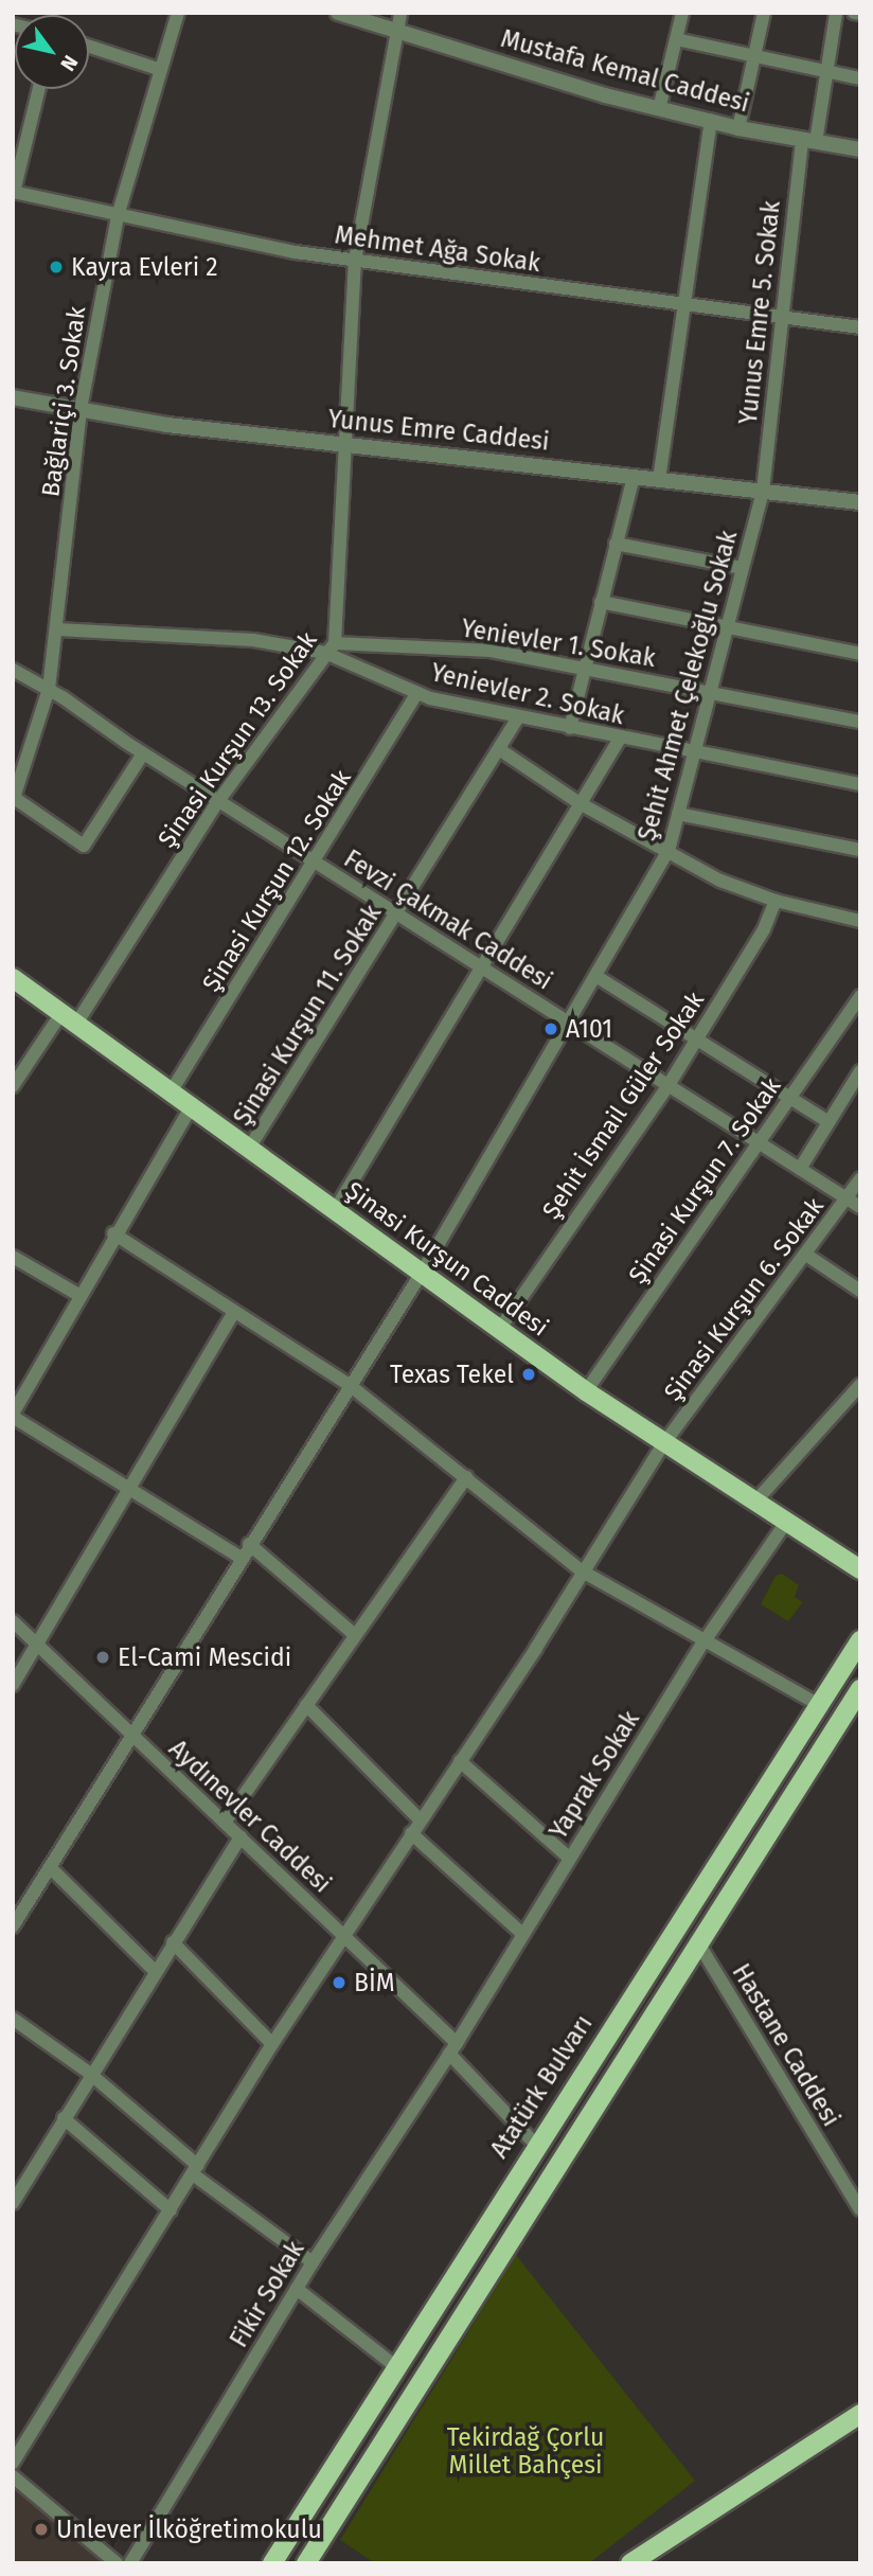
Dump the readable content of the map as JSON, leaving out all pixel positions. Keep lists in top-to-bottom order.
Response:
{
  "streets": {
    "main road": ["Şinasi Kurşun Caddesi", "Atatürk Bulvarı"],
    "street": [
      "Mustafa Kemal Caddesi",
      "Mehmet Ağa Sokak",
      "Yunus Emre 5. Sokak",
      "Bağlariçi 3. Sokak",
      "Yunus Emre Caddesi",
      "Yenievler 1. Sokak",
      "Şehit Ahmet Çelekoğlu Sokak",
      "Yenievler 2. Sokak",
      "Şinasi Kurşun 13. Sokak",
      "Şinasi Kurşun 12. Sokak",
      "Fevzi Çakmak Caddesi",
      "Şinasi Kurşun 11. Sokak",
      "Şehit İsmail Güler Sokak",
      "Şinasi Kurşun 7. Sokak",
      "Şinasi Kurşun 6. Sokak",
      "Yaprak Sokak",
      "Aydınevler Caddesi",
      "Hastane Caddesi",
      "Fikir Sokak"
    ]
  },
  "crossings": [
    ["Mustafa Kemal Caddesi", "Yunus Emre 5. Sokak"],
    ["Mustafa Kemal Caddesi", "Şinasi Kurşun 13. Sokak"],
    ["Mehmet Ağa Sokak", "Yunus Emre 5. Sokak"],
    ["Mehmet Ağa Sokak", "Bağlariçi 3. Sokak"],
    ["Mehmet Ağa Sokak", "Şinasi Kurşun 13. Sokak"],
    ["Yunus Emre 5. Sokak", "Yunus Emre Caddesi"],
    ["Yunus Emre 5. Sokak", "Şehit Ahmet Çelekoğlu Sokak"],
    ["Bağlariçi 3. Sokak", "Yunus Emre Caddesi"],
    ["Bağlariçi 3. Sokak", "Yenievler 2. Sokak"],
    ["Bağlariçi 3. Sokak", "Fevzi Çakmak Caddesi"],
    ["Yunus Emre Caddesi", "Şehit Ahmet Çelekoğlu Sokak"],
    ["Yunus Emre Caddesi", "Şinasi Kurşun 13. Sokak"],
    ["Yenievler 1. Sokak", "Şehit Ahmet Çelekoğlu Sokak"],
    ["Yenievler 1. Sokak", "Yenievler 2. Sokak"],
    ["Yenievler 1. Sokak", "Şinasi Kurşun 13. Sokak"],
    ["Şehit Ahmet Çelekoğlu Sokak", "Yenievler 2. Sokak"],
    ["Şehit Ahmet Çelekoğlu Sokak", "Fevzi Çakmak Caddesi"],
    ["Şehit Ahmet Çelekoğlu Sokak", "Şinasi Kurşun Caddesi"],
    ["Şehit Ahmet Çelekoğlu Sokak", "Aydınevler Caddesi"],
    ["Yenievler 2. Sokak", "Şinasi Kurşun 13. Sokak"],
    ["Yenievler 2. Sokak", "Şinasi Kurşun 12. Sokak"],
    ["Yenievler 2. Sokak", "Şinasi Kurşun 11. Sokak"],
    ["Şinasi Kurşun 13. Sokak", "Fevzi Çakmak Caddesi"],
    ["Şinasi Kurşun 13. Sokak", "Şinasi Kurşun Caddesi"],
    ["Şinasi Kurşun 12. Sokak", "Fevzi Çakmak Caddesi"],
    ["Şinasi Kurşun 12. Sokak", "Şinasi Kurşun Caddesi"],
    ["Fevzi Çakmak Caddesi", "Şinasi Kurşun 11. Sokak"],
    ["Fevzi Çakmak Caddesi", "Şehit İsmail Güler Sokak"],
    ["Fevzi Çakmak Caddesi", "Şinasi Kurşun 7. Sokak"],
    ["Fevzi Çakmak Caddesi", "Şinasi Kurşun 6. Sokak"],
    ["Şinasi Kurşun 11. Sokak", "Şinasi Kurşun Caddesi"],
    ["Şehit İsmail Güler Sokak", "Şinasi Kurşun Caddesi"],
    ["Şinasi Kurşun 7. Sokak", "Şinasi Kurşun Caddesi"],
    ["Şinasi Kurşun Caddesi", "Şinasi Kurşun 6. Sokak"],
    ["Şinasi Kurşun Caddesi", "Yaprak Sokak"],
    ["Şinasi Kurşun 6. Sokak", "Aydınevler Caddesi"],
    ["Yaprak Sokak", "Aydınevler Caddesi"],
    ["Yaprak Sokak", "Fikir Sokak"],
    ["Aydınevler Caddesi", "Atatürk Bulvarı"],
    ["Aydınevler Caddesi", "Fikir Sokak"]
  ],
  "parks": ["Tekirdağ Çorlu Millet Bahçesi"],
  "places": [
    "Kayra Evleri 2",
    "A101",
    "Texas Tekel",
    "El-Cami Mescidi",
    "BİM",
    "Unlever İlköğretimokulu"
  ],
  "north": "bottom right"
}
